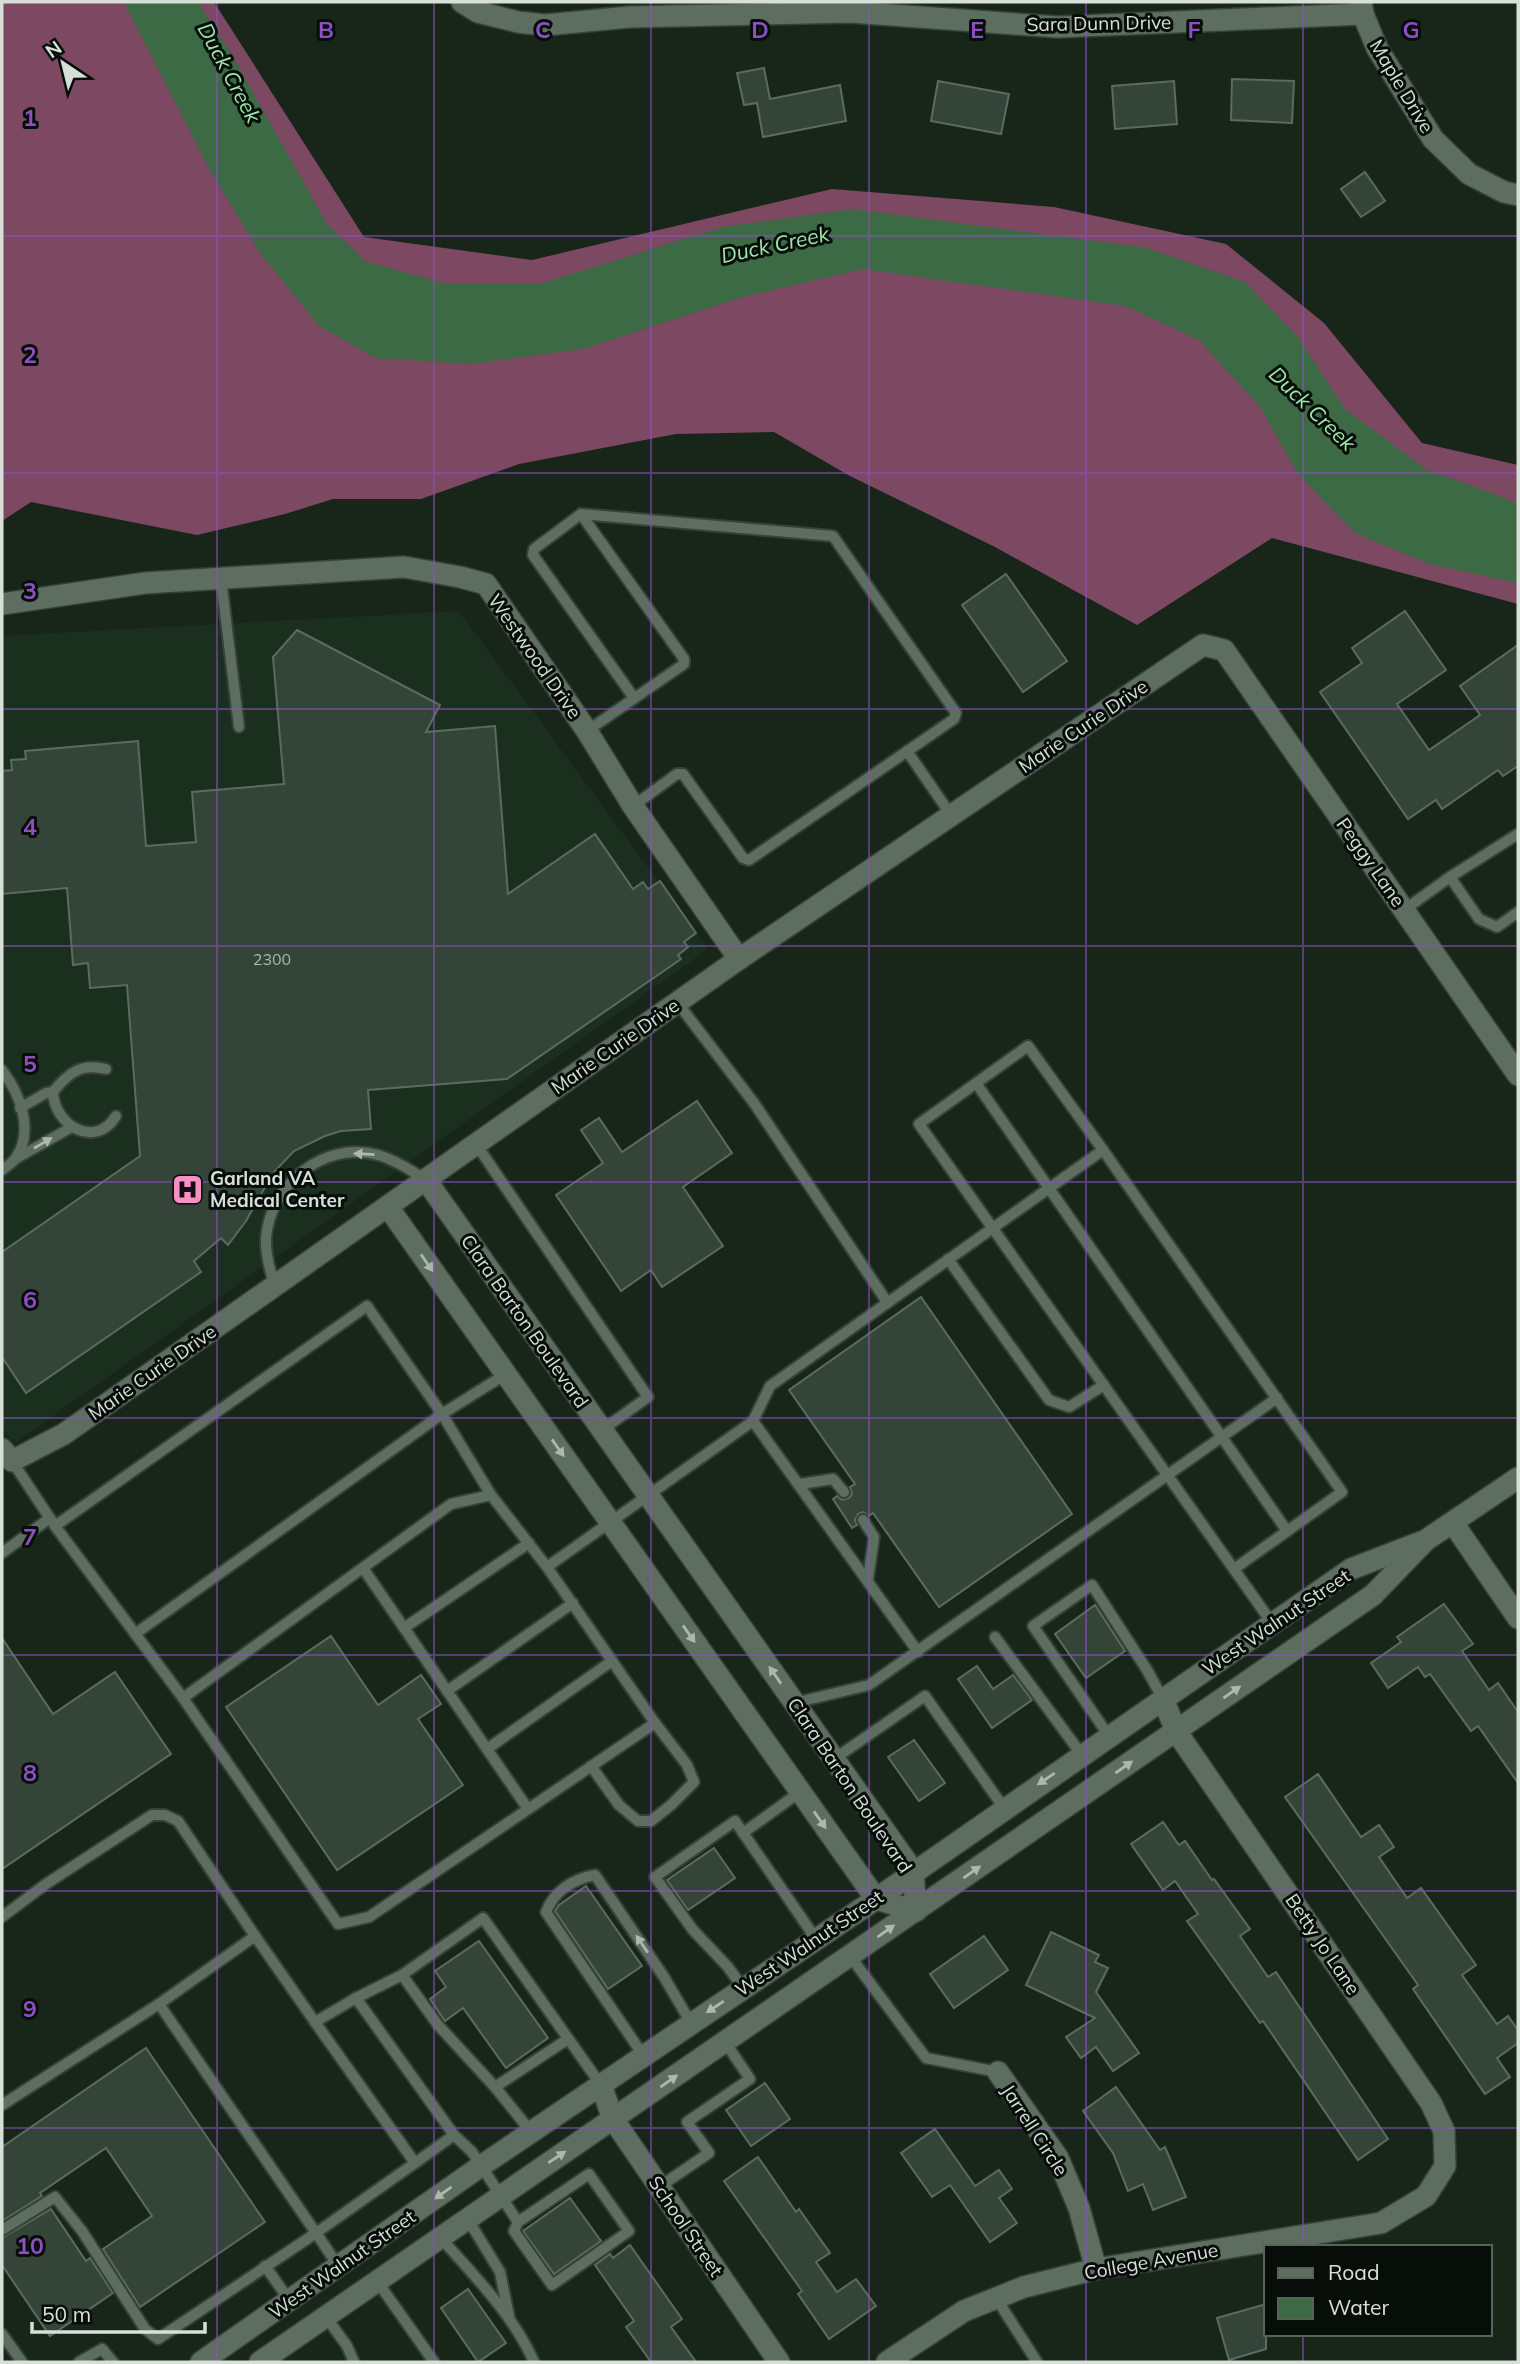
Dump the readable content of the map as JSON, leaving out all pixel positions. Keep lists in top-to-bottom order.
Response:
{
  "streets": {
    "street": [
      "Sara Dunn Drive",
      "Maple Drive",
      "Westwood Drive",
      "Marie Curie Drive",
      "Peggy Lane",
      "Clara Barton Boulevard",
      "West Walnut Street",
      "Betty Jo Lane",
      "Jarrell Circle",
      "School Street",
      "College Avenue"
    ]
  },
  "crossings": [
    ["Sara Dunn Drive", "Maple Drive"],
    ["Westwood Drive", "Marie Curie Drive"],
    ["Marie Curie Drive", "Peggy Lane"],
    ["Marie Curie Drive", "Clara Barton Boulevard"],
    ["Clara Barton Boulevard", "West Walnut Street"],
    ["West Walnut Street", "Betty Jo Lane"],
    ["West Walnut Street", "School Street"],
    ["Betty Jo Lane", "College Avenue"],
    ["Jarrell Circle", "College Avenue"]
  ],
  "water": ["Duck Creek"],
  "places": {
    "hospital": ["Garland VA Medical Center"]
  },
  "house_numbers": ["2300"],
  "legend": ["Road", "Water"],
  "scale_bar": "50 m",
  "north": "top left",
  "grid": {
    "columns": [
      "B",
      "C",
      "D",
      "E",
      "F",
      "G"
    ],
    "rows": [
      "1",
      "2",
      "3",
      "4",
      "5",
      "6",
      "7",
      "8",
      "9",
      "10"
    ]
  }
}
